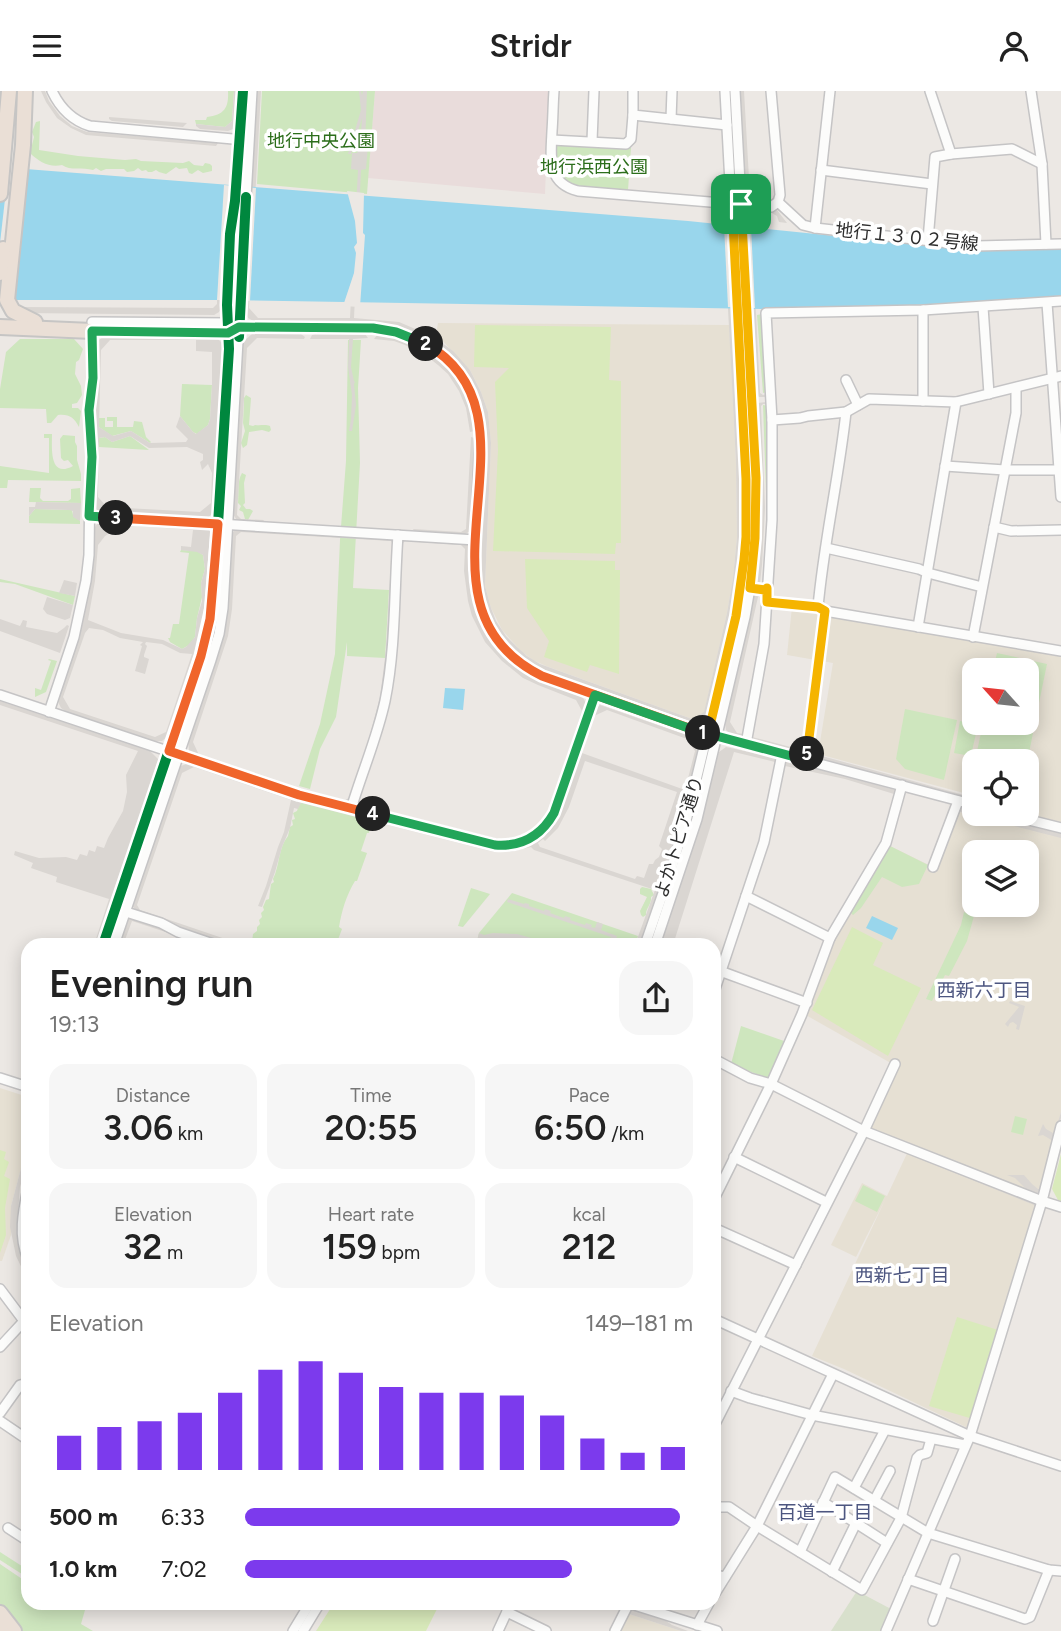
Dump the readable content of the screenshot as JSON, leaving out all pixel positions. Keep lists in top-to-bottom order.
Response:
{
  "streets": {
    "street": ["地行１３０２号線", "よかトピア通り"]
  },
  "districts": ["西新六丁目", "西新七丁目", "百道一丁目"],
  "parks": ["地行中央公園", "地行浜西公園"],
  "north": "top left",
  "page": {
    "header": "Stridr",
    "pins": [
      "2",
      "3",
      "1",
      "5",
      "4"
    ],
    "heading": ["Evening run", "19:13"],
    "stats": [
      ["Distance", "3.06 km"],
      ["Time", "20:55"],
      ["Pace", "6:50 /km"],
      ["Elevation", "32 m"],
      ["Heart rate", "159 bpm"],
      ["kcal", "212"]
    ],
    "chart": ["Elevation", "149–181 m"],
    "list": [
      {
        "name": "500 m",
        "note": "6:33"
      },
      {
        "name": "1.0 km",
        "note": "7:02"
      }
    ]
  }
}
